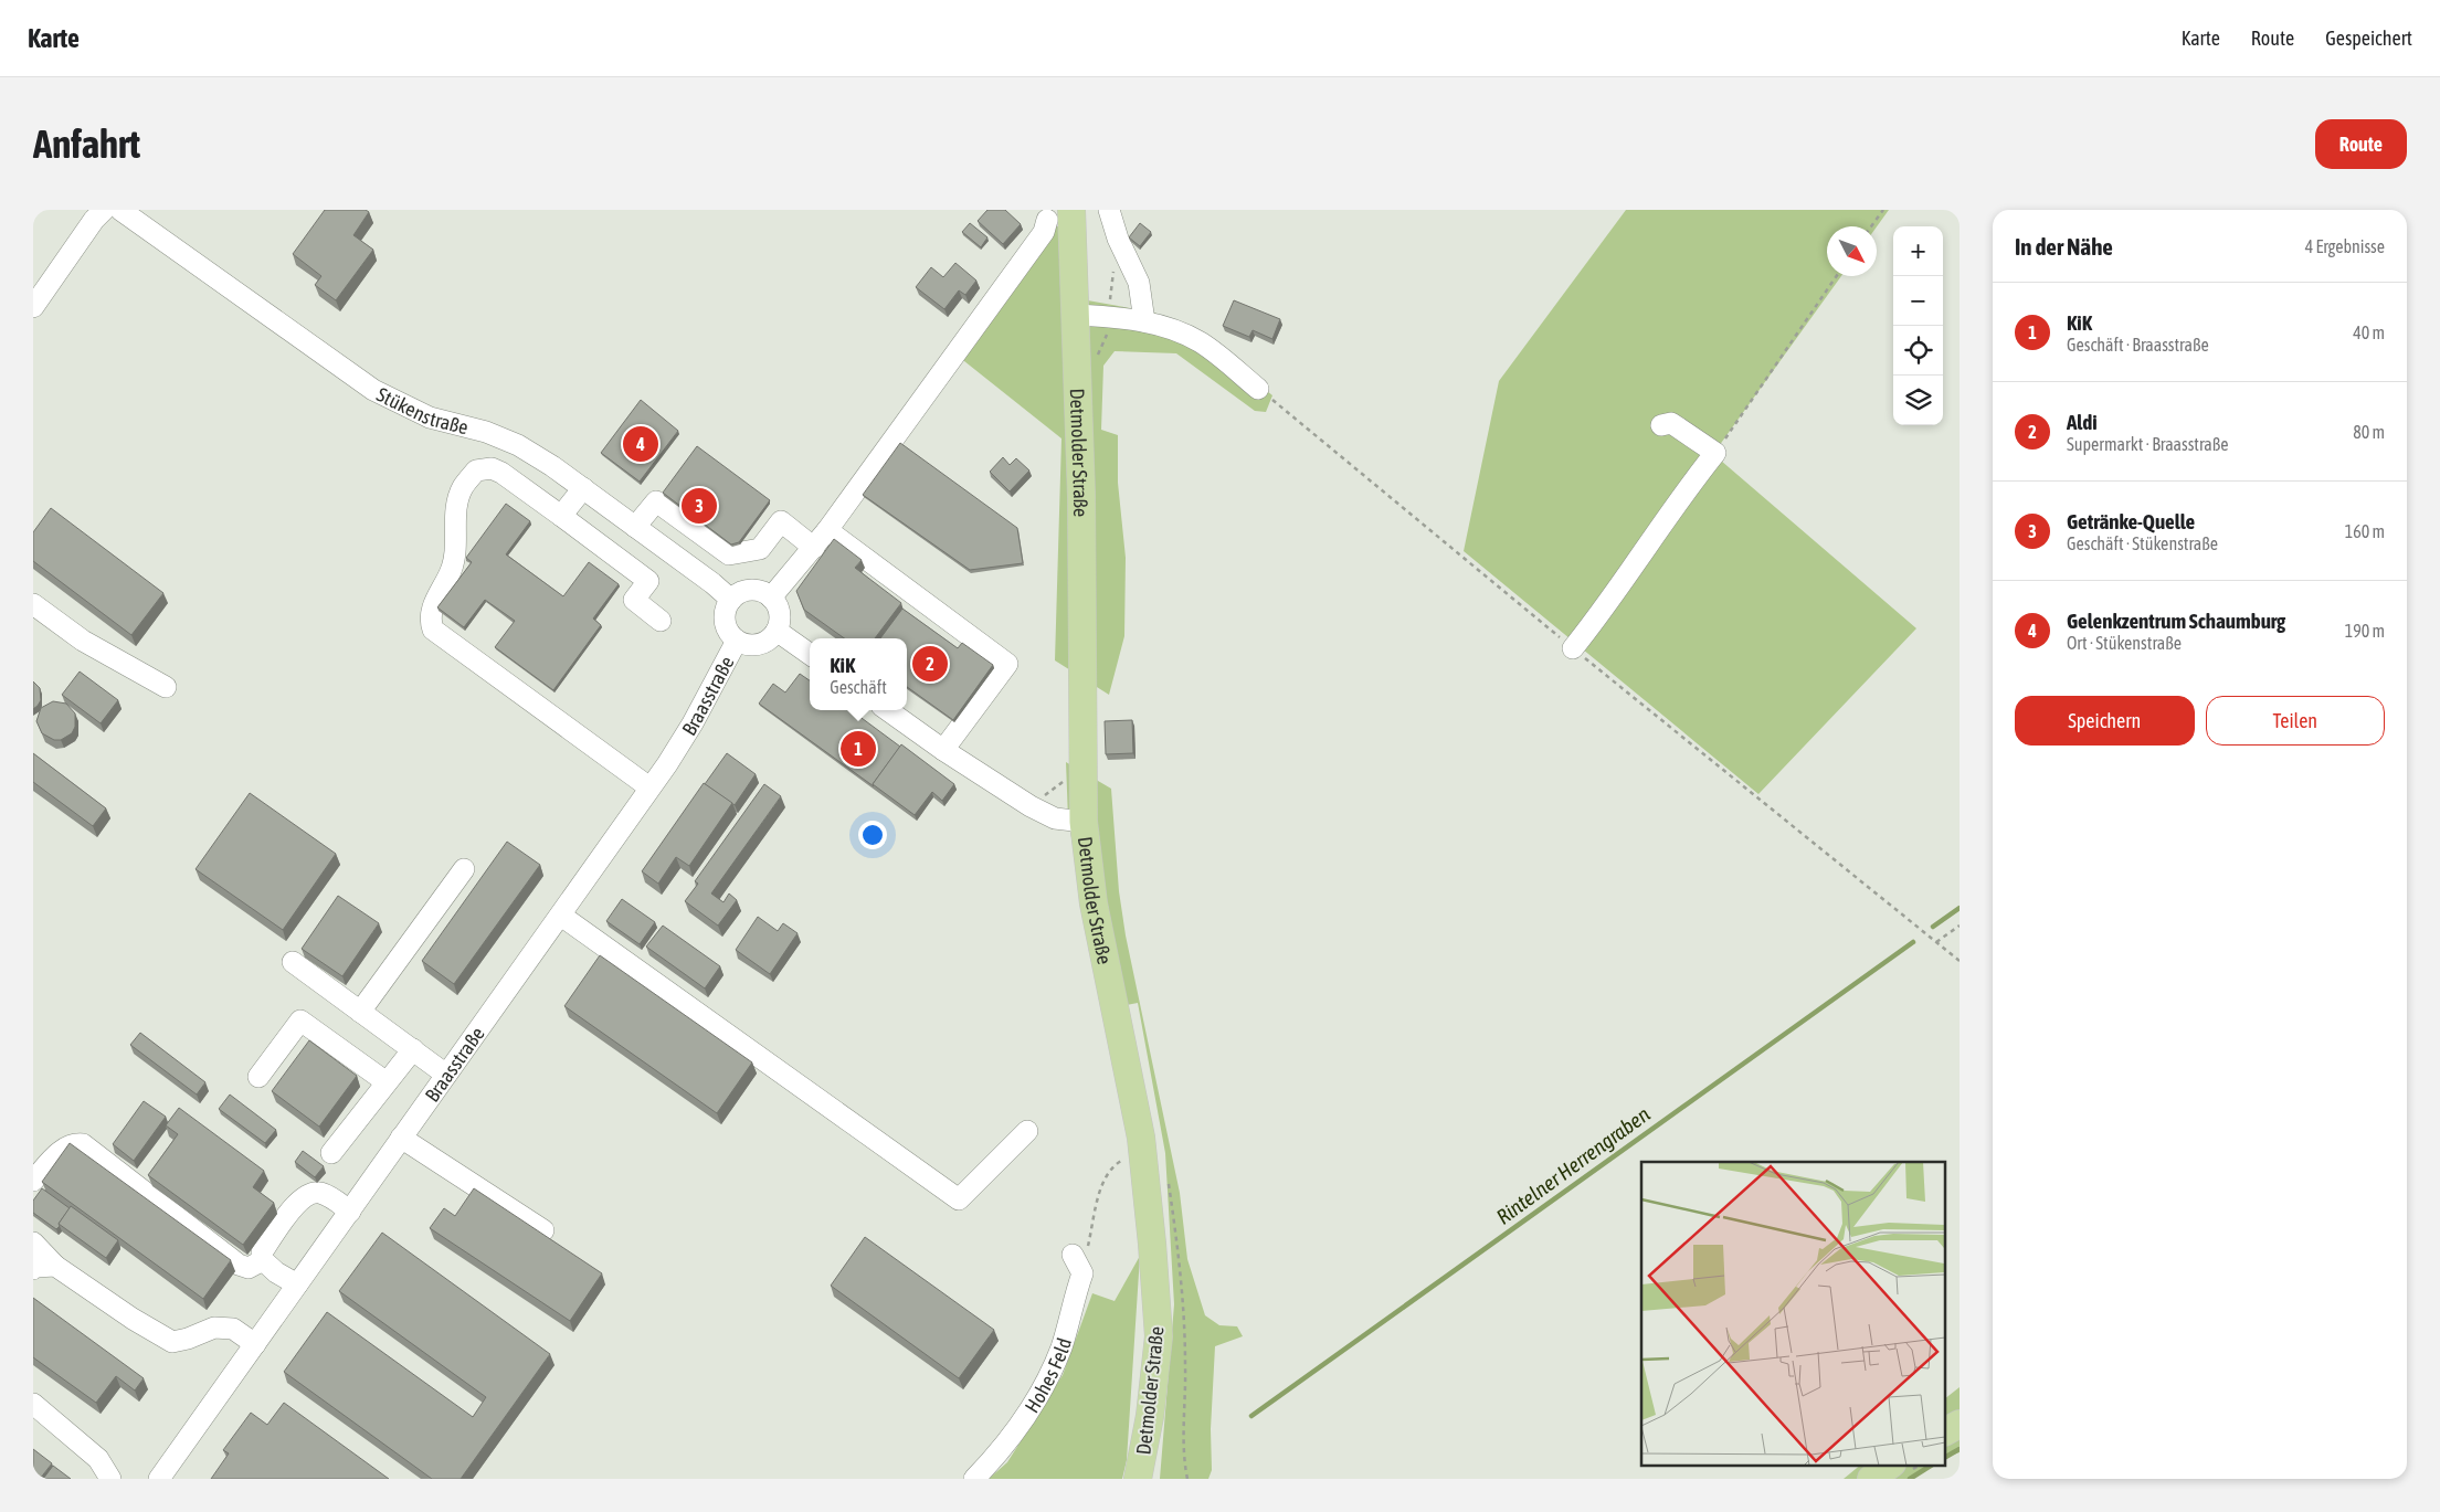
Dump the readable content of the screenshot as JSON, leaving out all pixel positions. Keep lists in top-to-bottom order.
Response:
{
  "streets": {
    "main road": ["Detmolder Straße"],
    "street": ["Stükenstraße", "Braasstraße", "Hohes Feld"]
  },
  "crossings": [
    ["Stükenstraße", "Detmolder Straße"],
    ["Stükenstraße", "Braasstraße"],
    ["Detmolder Straße", "Braasstraße"]
  ],
  "water": ["Rintelner Herrengraben"],
  "north": "bottom right",
  "page": {
    "header": "Karte",
    "nav": ["Karte", "Route", "Gespeichert"],
    "buttons": [
      "Route",
      ["Speichern", "Teilen"]
    ],
    "title": "Anfahrt",
    "heading": ["In der Nähe", "4 Ergebnisse"],
    "map_buttons": ["+", "−"],
    "list": [
      {
        "mark": "1",
        "name": "KiK",
        "note": "Geschäft · Braasstraße",
        "value": "40 m"
      },
      {
        "mark": "2",
        "name": "Aldi",
        "note": "Supermarkt · Braasstraße",
        "value": "80 m"
      },
      {
        "mark": "3",
        "name": "Getränke-Quelle",
        "note": "Geschäft · Stükenstraße",
        "value": "160 m"
      },
      {
        "mark": "4",
        "name": "Gelenkzentrum Schaumburg",
        "note": "Ort · Stükenstraße",
        "value": "190 m"
      }
    ],
    "pins": [
      "4",
      "3",
      "2",
      "1"
    ],
    "popup": ["KiK", "Geschäft"]
  }
}
